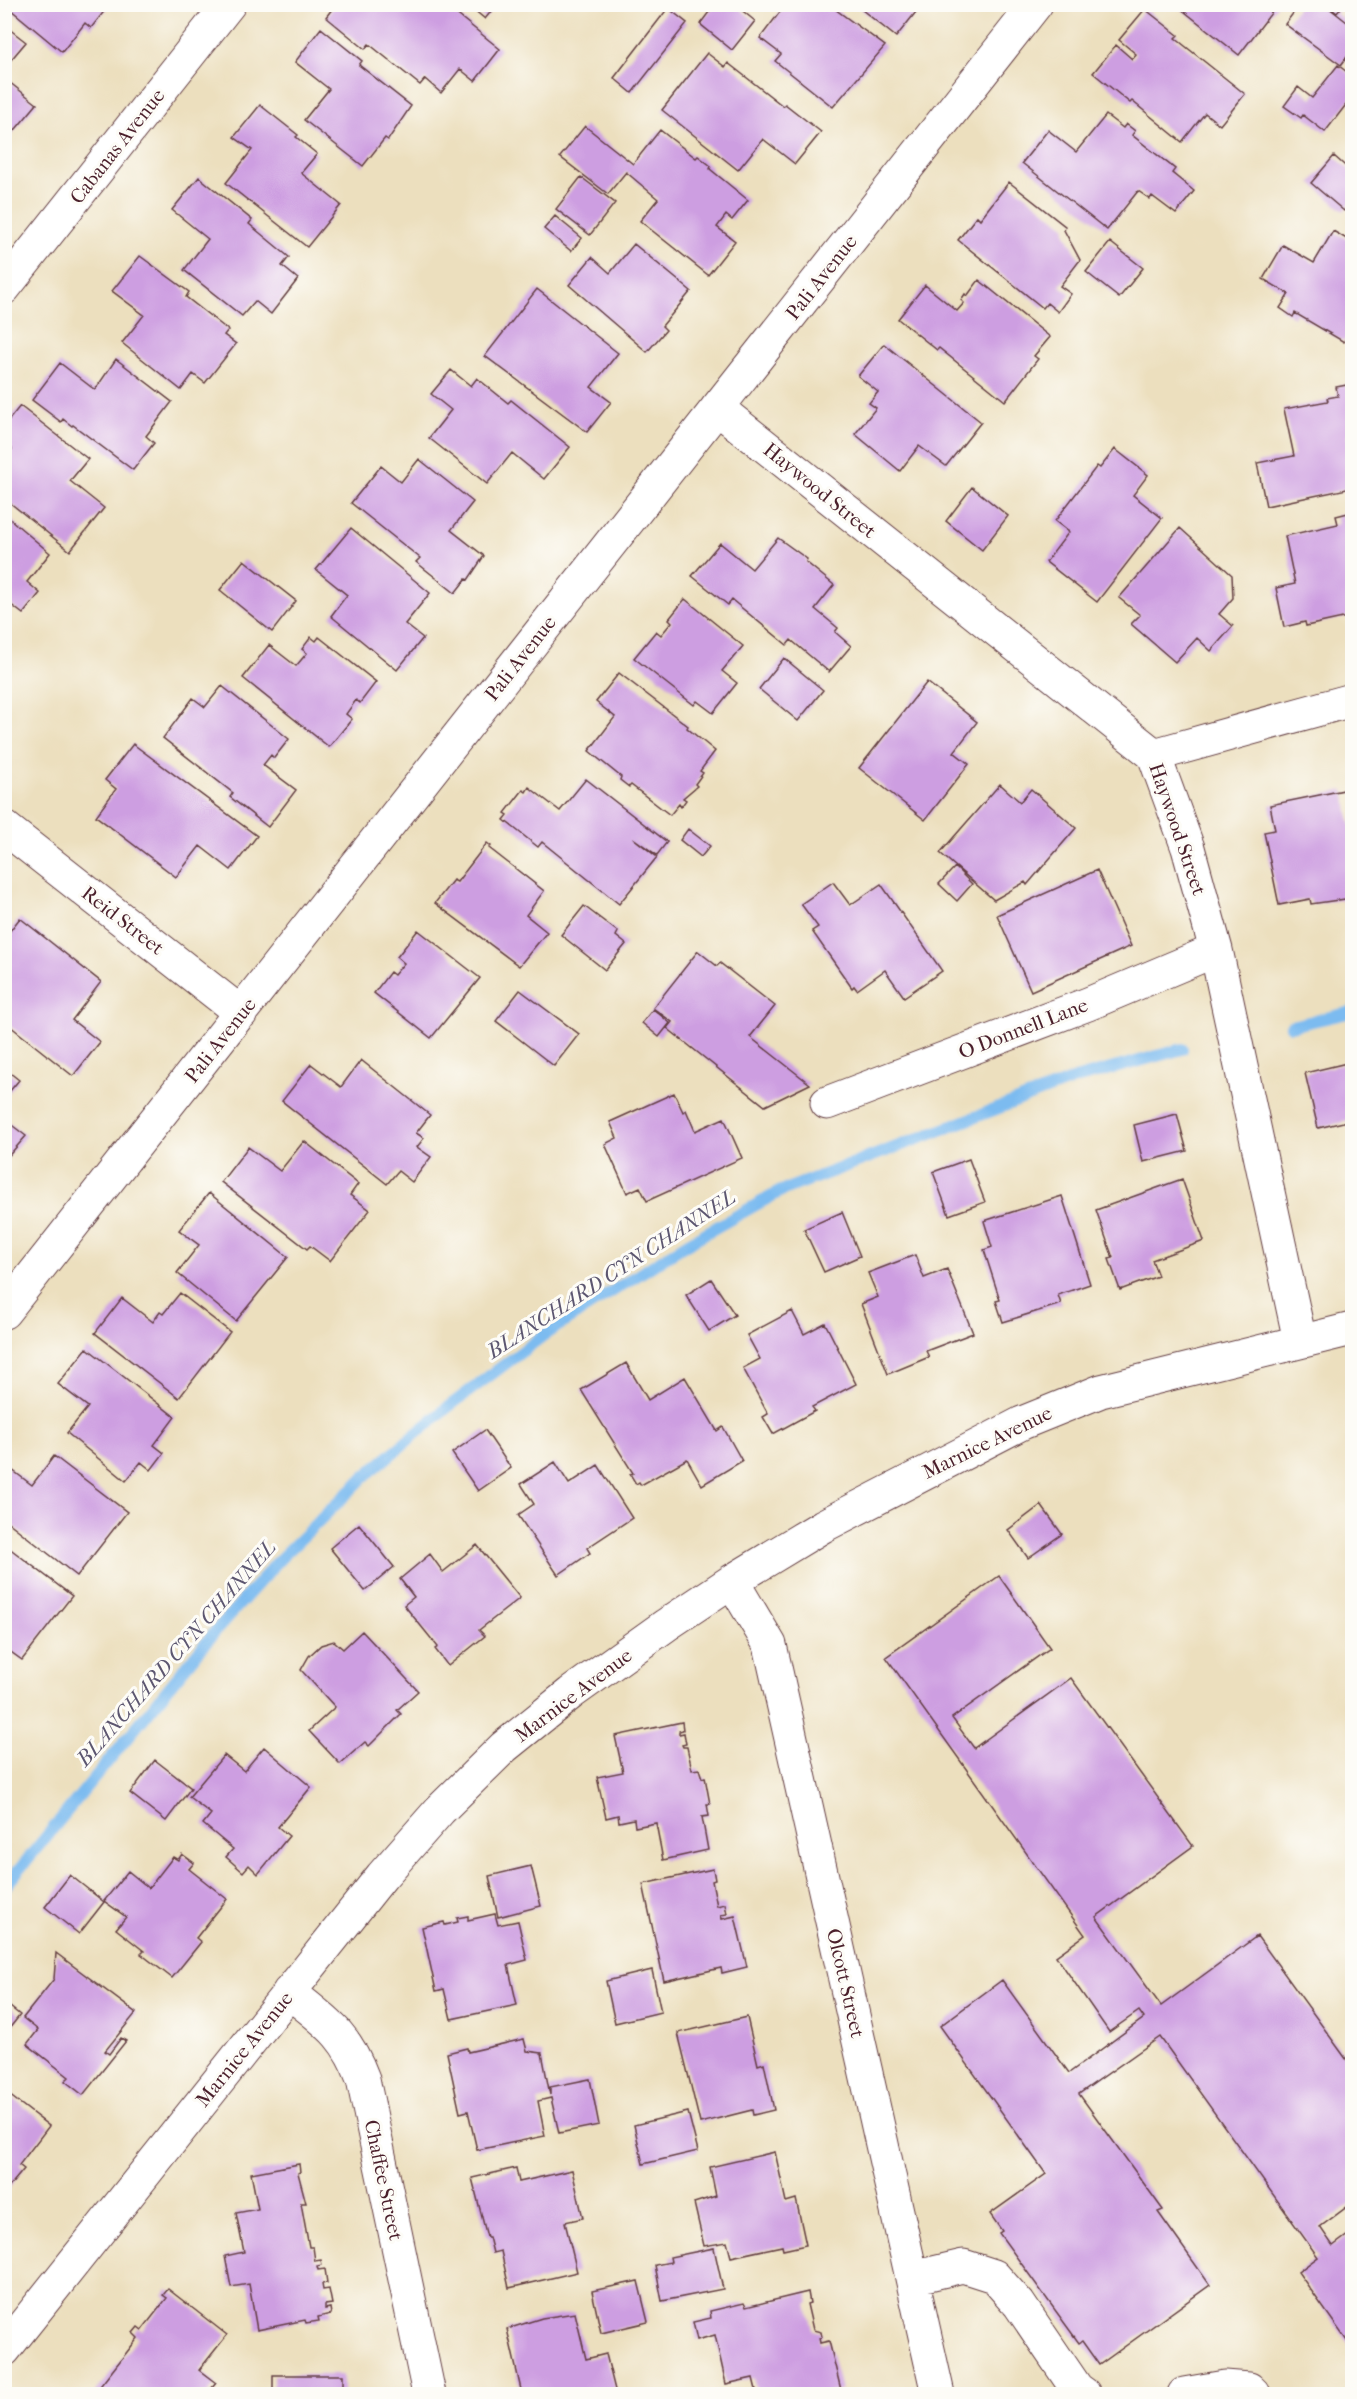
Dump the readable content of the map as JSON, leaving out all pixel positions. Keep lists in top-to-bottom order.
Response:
{
  "streets": {
    "street": [
      "Cabanas Avenue",
      "Pali Avenue",
      "Haywood Street",
      "Reid Street",
      "O Donnell Lane",
      "Marnice Avenue",
      "Olcott Street",
      "Chaffee Street"
    ]
  },
  "crossings": [
    ["Pali Avenue", "Haywood Street"],
    ["Pali Avenue", "Reid Street"],
    ["Haywood Street", "O Donnell Lane"],
    ["Haywood Street", "Marnice Avenue"],
    ["Marnice Avenue", "Olcott Street"],
    ["Marnice Avenue", "Chaffee Street"]
  ],
  "water": ["BLANCHARD CYN CHANNEL"]
}
